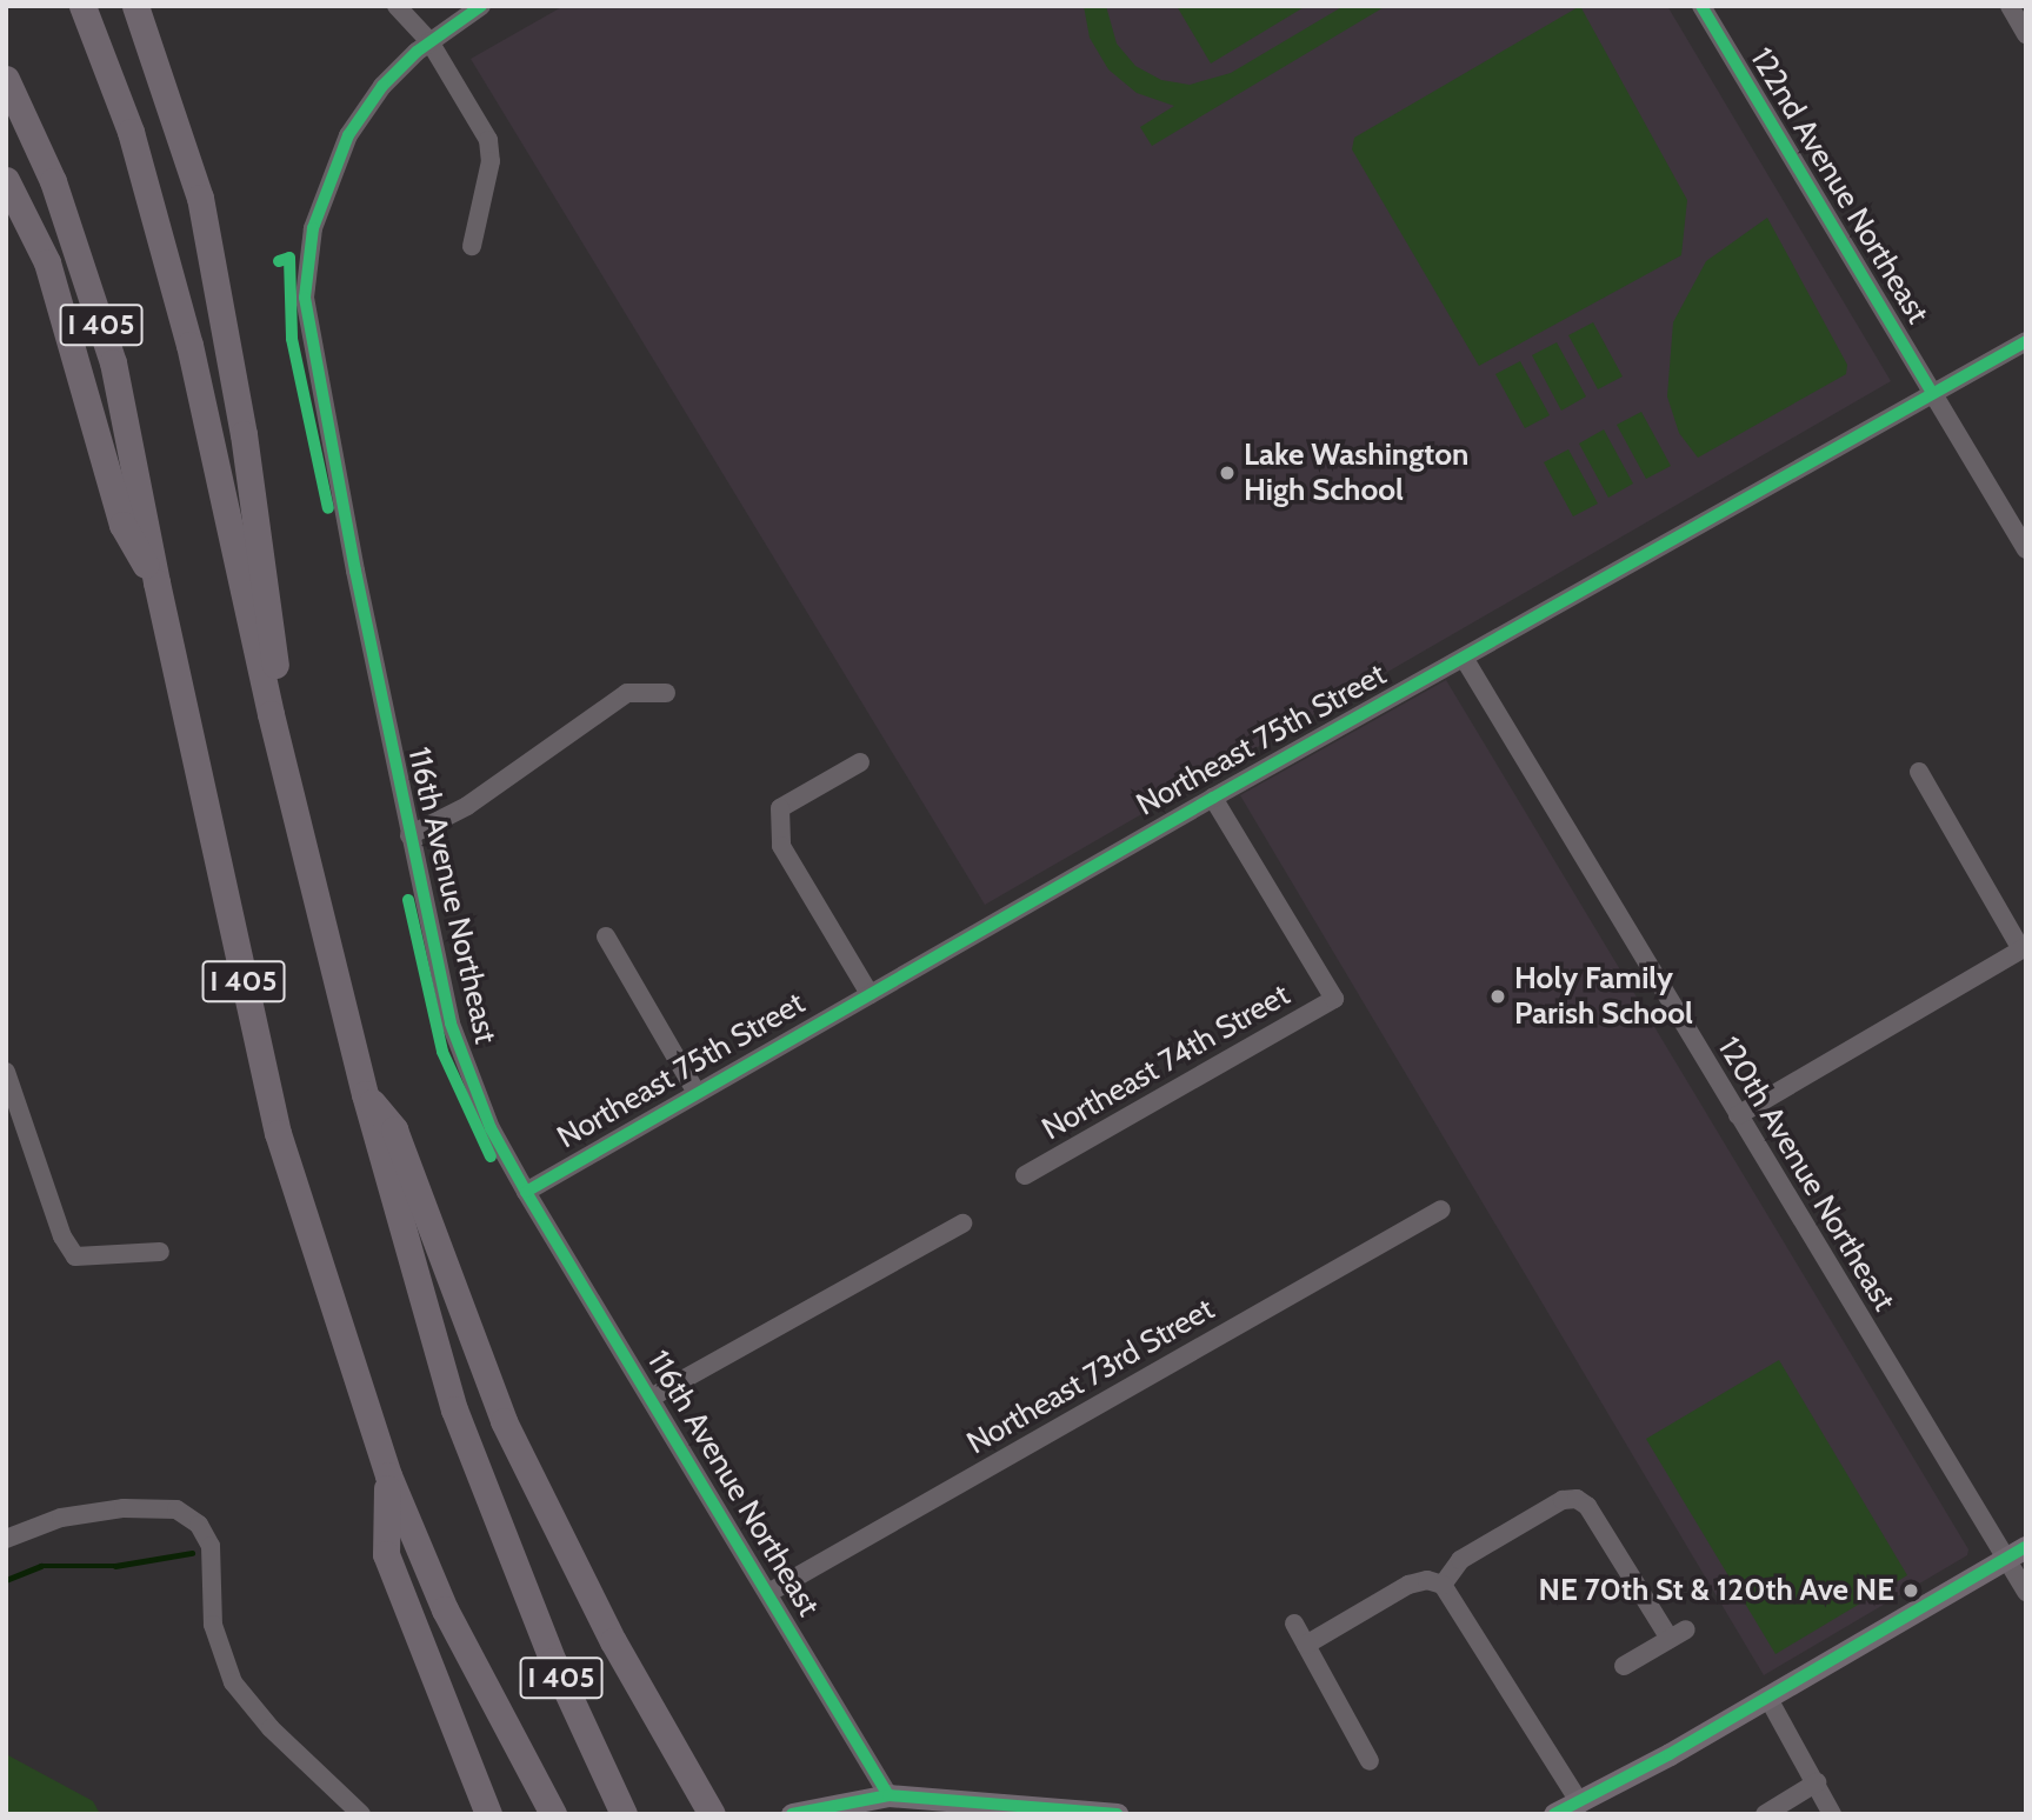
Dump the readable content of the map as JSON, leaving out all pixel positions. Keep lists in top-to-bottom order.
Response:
{
  "streets": {
    "highway": ["I 405"],
    "street": [
      "122nd Avenue Northeast",
      "Northeast 75th Street",
      "116th Avenue Northeast",
      "Northeast 74th Street",
      "120th Avenue Northeast",
      "Northeast 73rd Street"
    ]
  },
  "crossings": [
    ["122nd Avenue Northeast", "Northeast 75th Street"],
    ["Northeast 75th Street", "116th Avenue Northeast"],
    ["Northeast 75th Street", "Northeast 74th Street"],
    ["Northeast 75th Street", "120th Avenue Northeast"],
    ["116th Avenue Northeast", "Northeast 73rd Street"]
  ],
  "places": ["Lake Washington High School", "Holy Family Parish School", "NE 70th St & 120th Ave NE"]
}
